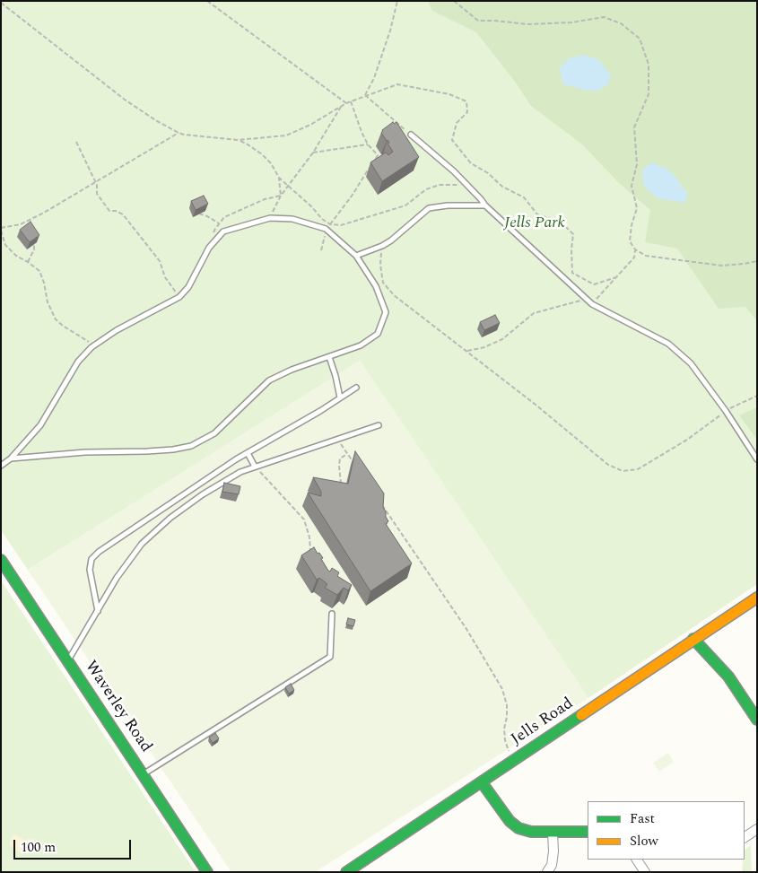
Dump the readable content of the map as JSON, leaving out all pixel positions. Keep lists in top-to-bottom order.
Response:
{
  "streets": {
    "street": ["Waverley Road", "Jells Road"]
  },
  "parks": ["Jells Park"],
  "legend": ["Fast", "Slow"],
  "scale_bar": "100 m"
}
